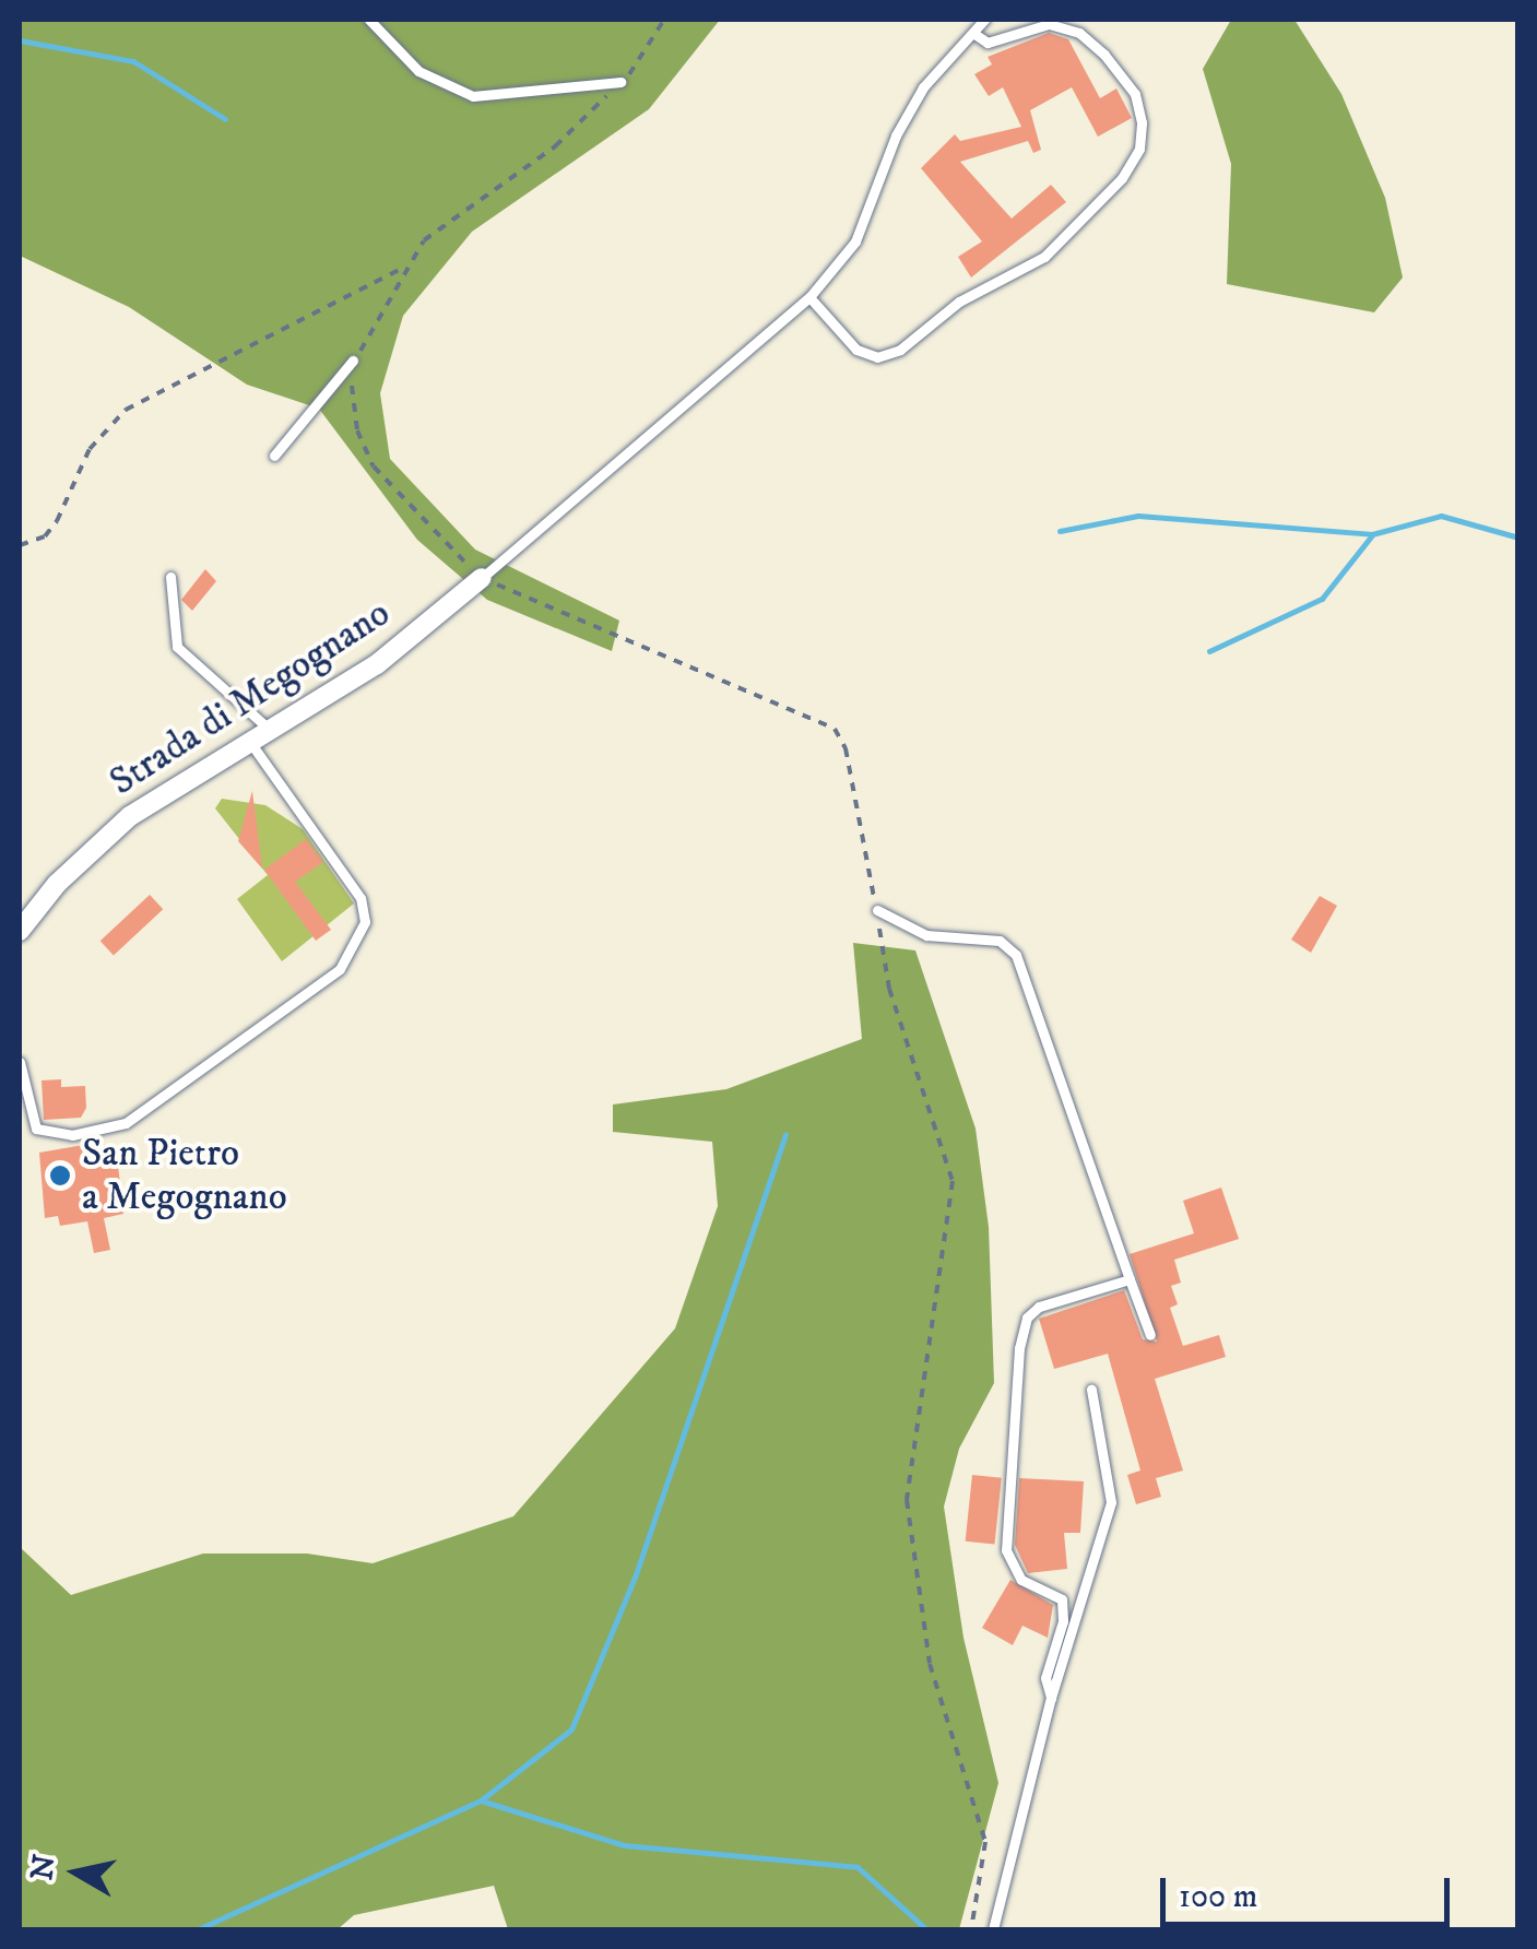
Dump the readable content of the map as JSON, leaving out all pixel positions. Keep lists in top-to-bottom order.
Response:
{
  "streets": {
    "street": ["Strada di Megognano"]
  },
  "places": ["San Pietro a Megognano"],
  "scale_bar": "100 m",
  "north": "left"
}
